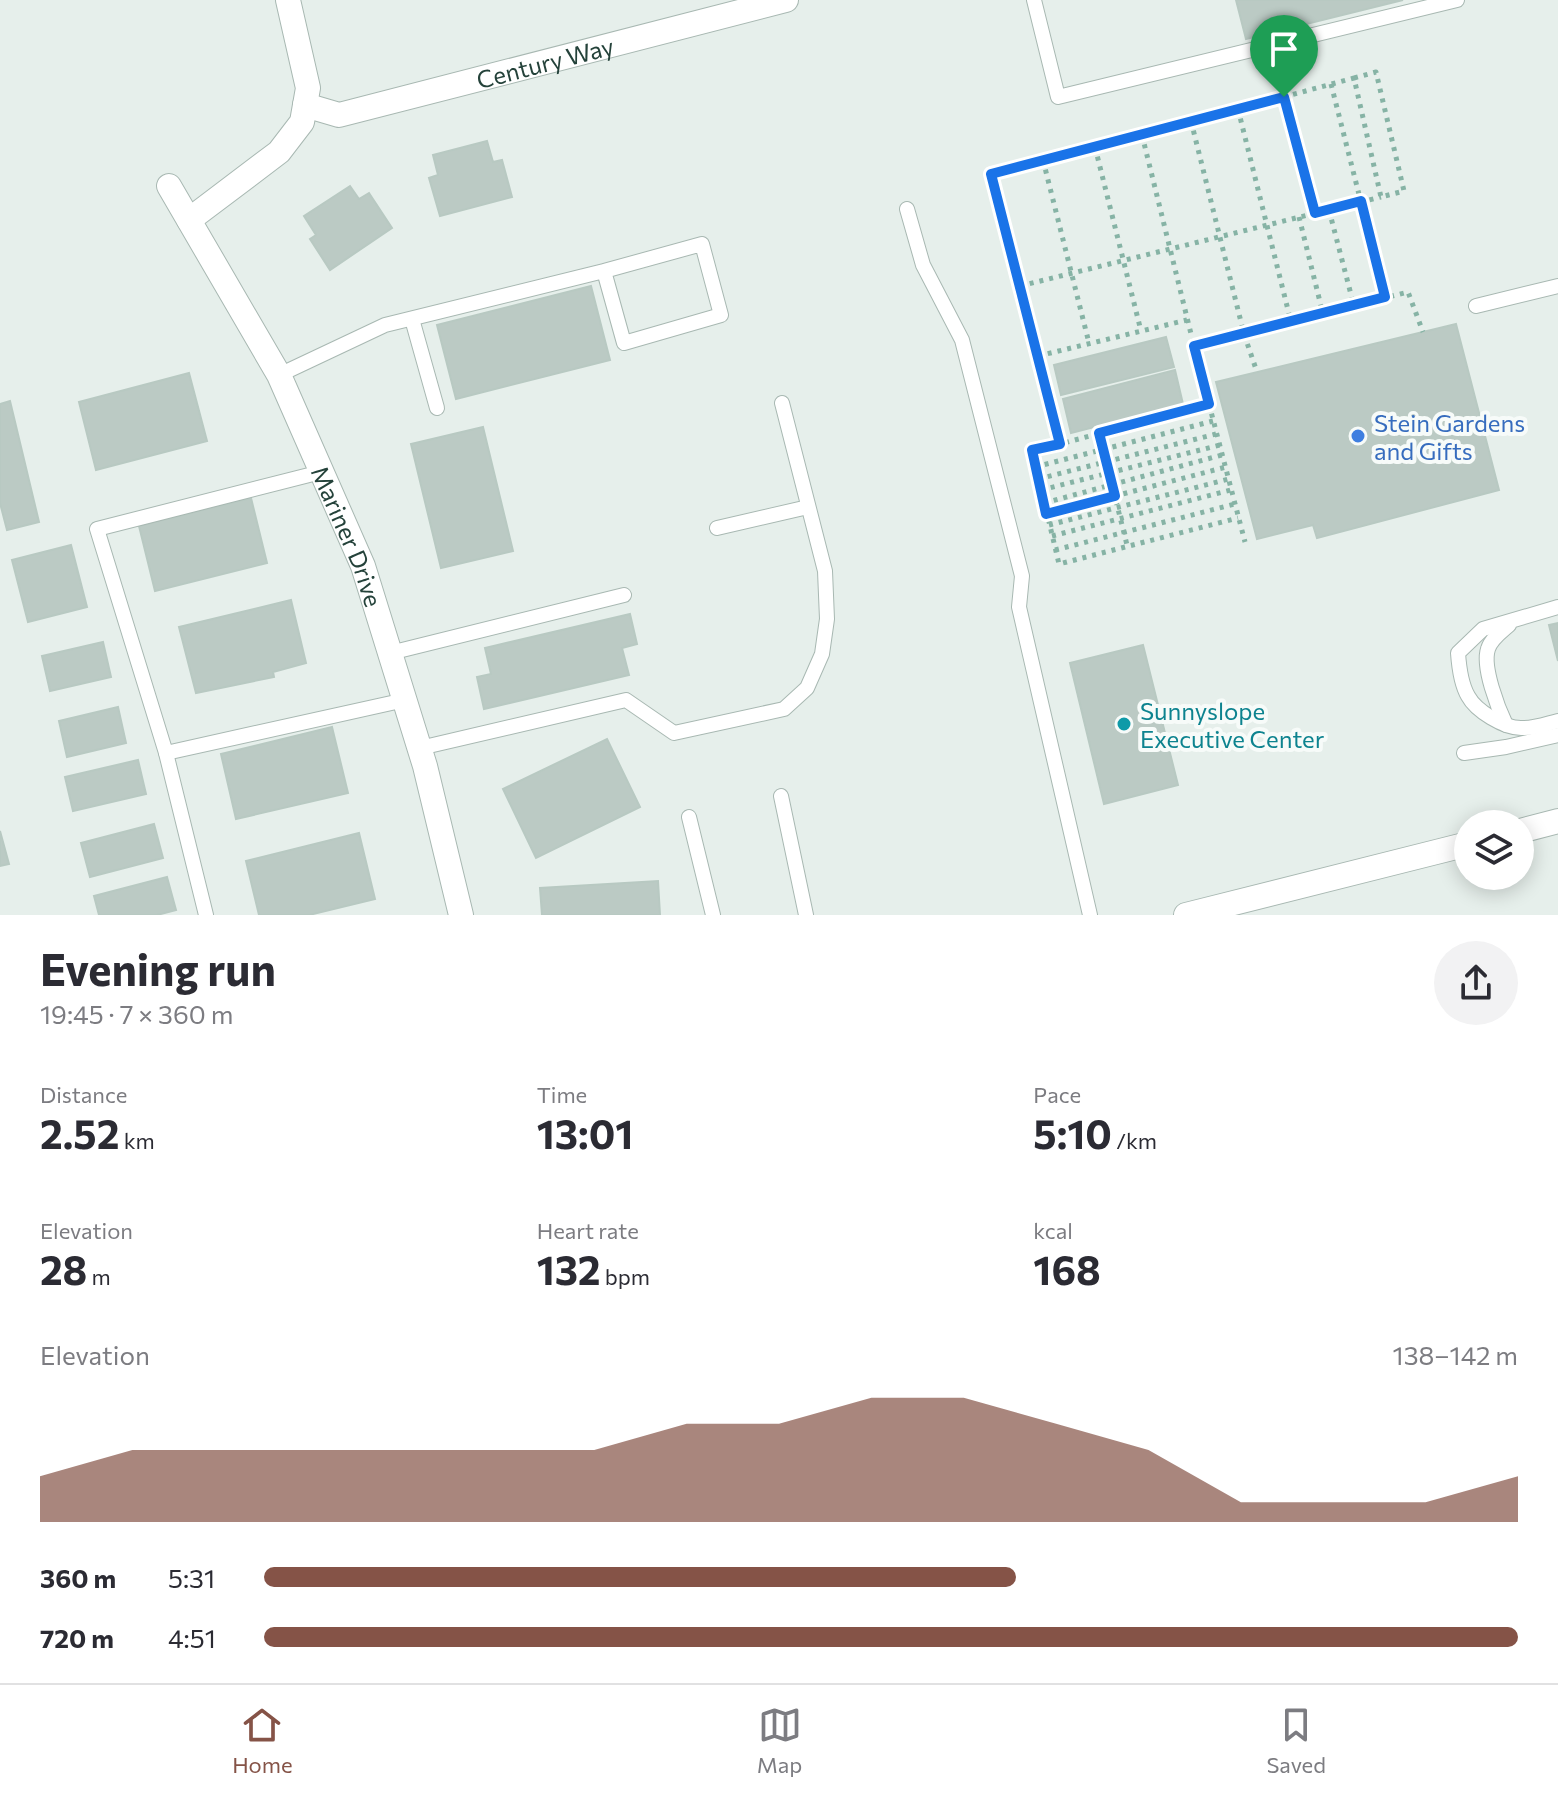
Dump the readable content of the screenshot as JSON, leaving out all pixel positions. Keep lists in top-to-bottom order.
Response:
{
  "streets": {
    "street": ["Century Way", "Mariner Drive"]
  },
  "places": ["Stein Gardens and Gifts", "Sunnyslope Executive Center"],
  "page": {
    "heading": ["Evening run", "19:45 · 7 × 360 m"],
    "stats": [
      ["Distance", "2.52 km"],
      ["Time", "13:01"],
      ["Pace", "5:10 /km"],
      ["Elevation", "28 m"],
      ["Heart rate", "132 bpm"],
      ["kcal", "168"]
    ],
    "chart": ["Elevation", "138–142 m"],
    "list": [
      {
        "name": "360 m",
        "note": "5:31"
      },
      {
        "name": "720 m",
        "note": "4:51"
      }
    ],
    "tabs": ["Home", "Map", "Saved"]
  }
}
